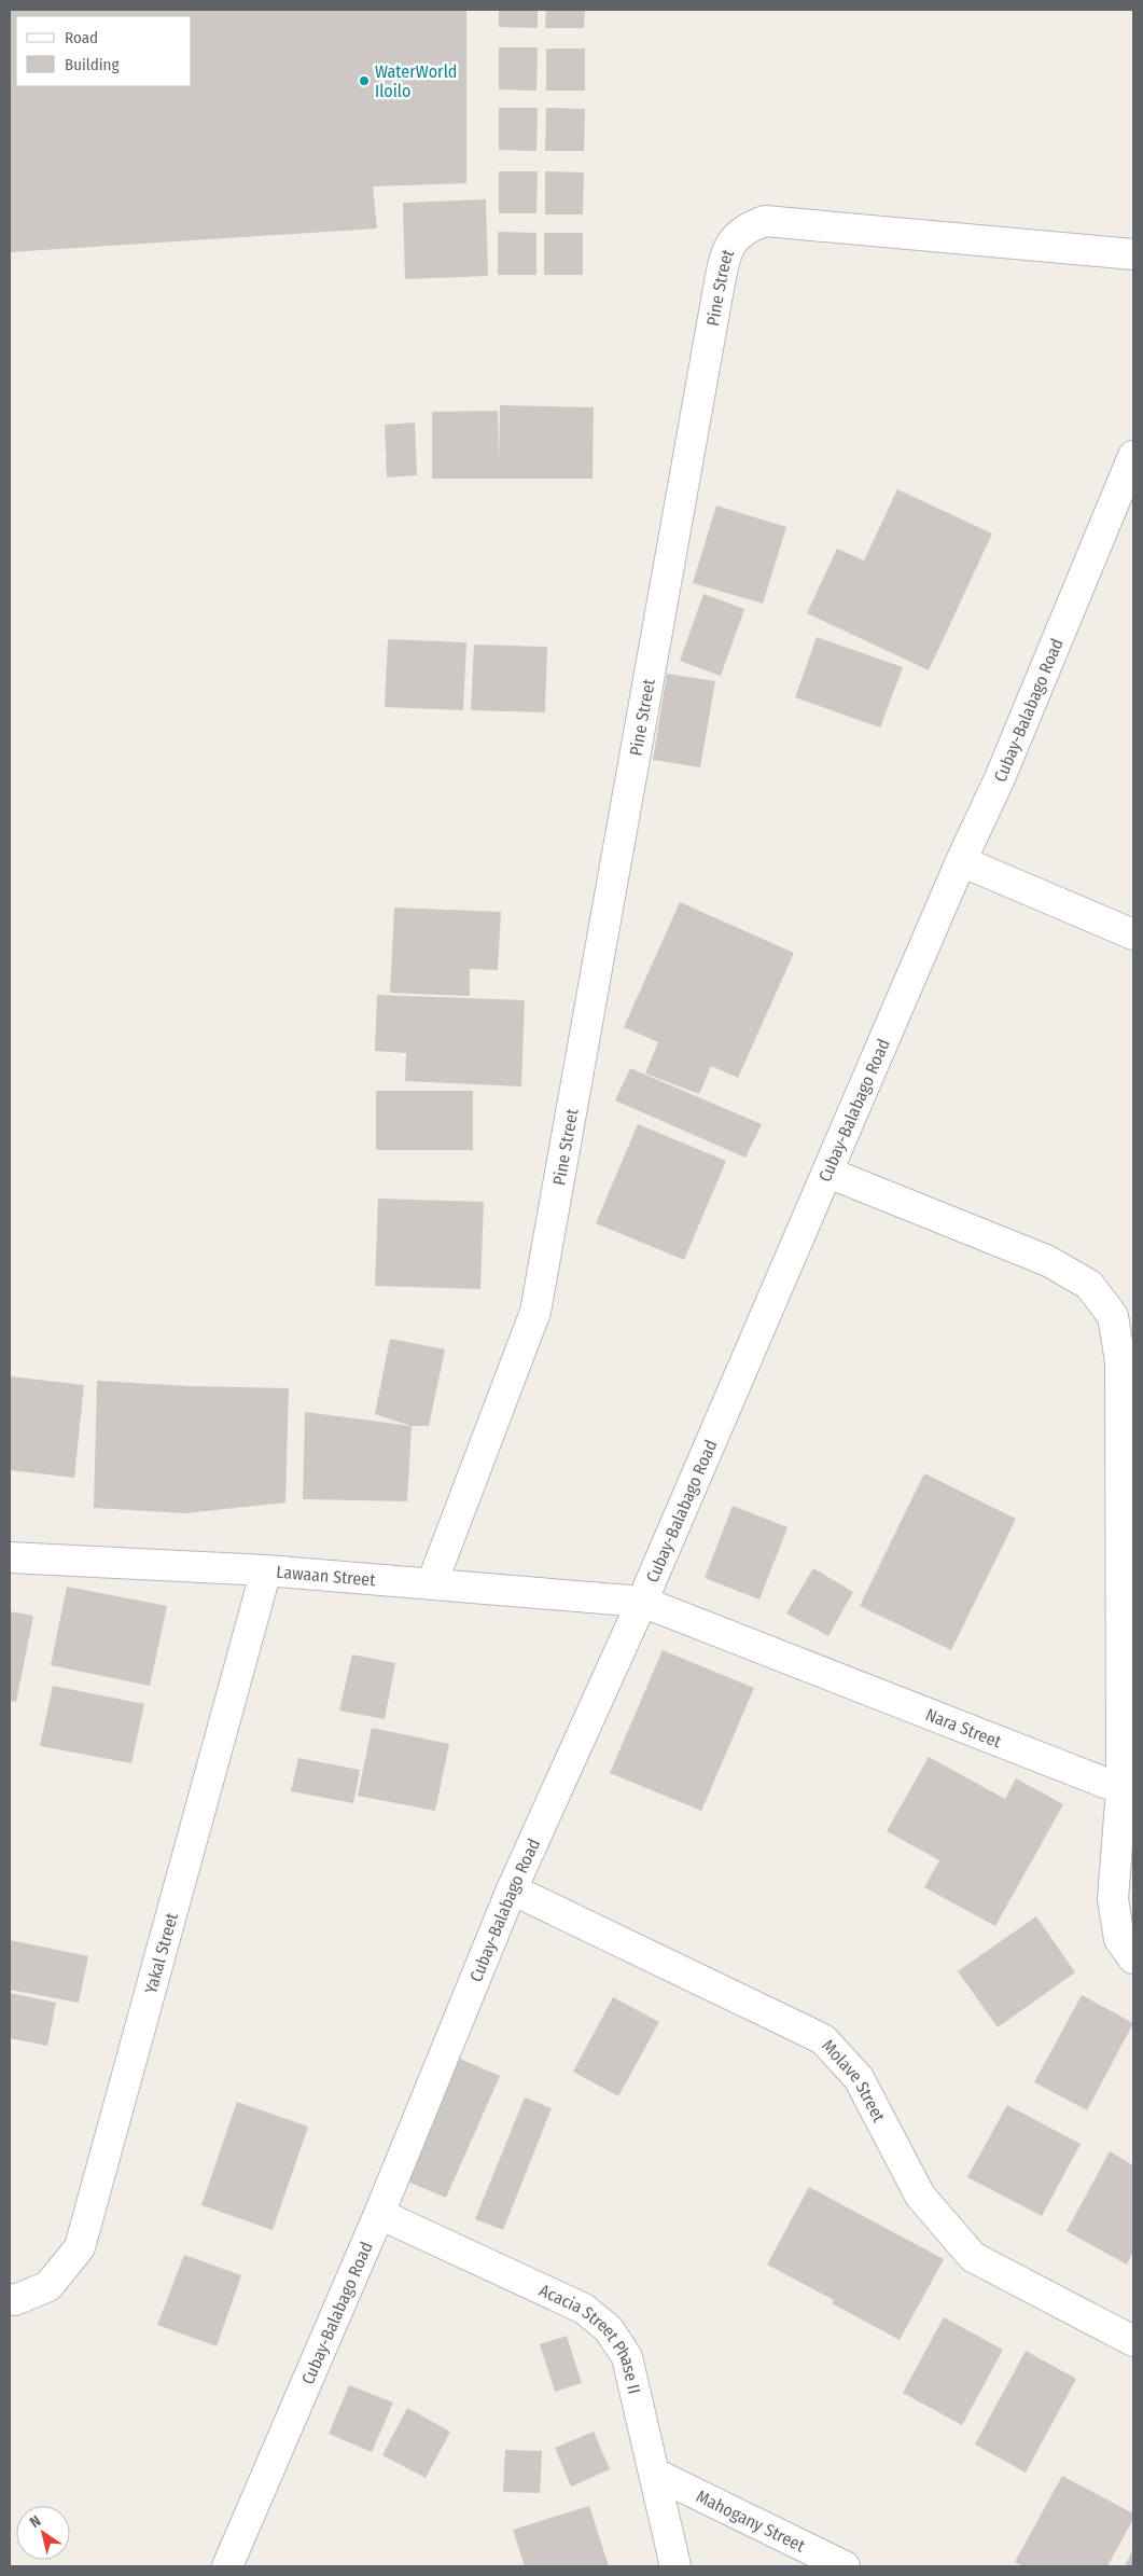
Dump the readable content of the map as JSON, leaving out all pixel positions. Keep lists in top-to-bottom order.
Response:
{
  "streets": {
    "street": [
      "Pine Street",
      "Cubay-Balabago Road",
      "Lawaan Street",
      "Nara Street",
      "Yakal Street",
      "Molave Street",
      "Acacia Street Phase II",
      "Mahogany Street"
    ]
  },
  "crossings": [
    ["Pine Street", "Lawaan Street"],
    ["Cubay-Balabago Road", "Lawaan Street"],
    ["Cubay-Balabago Road", "Nara Street"],
    ["Cubay-Balabago Road", "Molave Street"],
    ["Cubay-Balabago Road", "Acacia Street Phase II"],
    ["Lawaan Street", "Nara Street"],
    ["Lawaan Street", "Yakal Street"],
    ["Acacia Street Phase II", "Mahogany Street"]
  ],
  "places": ["WaterWorld Iloilo"],
  "legend": ["Road", "Building"],
  "north": "top left"
}
